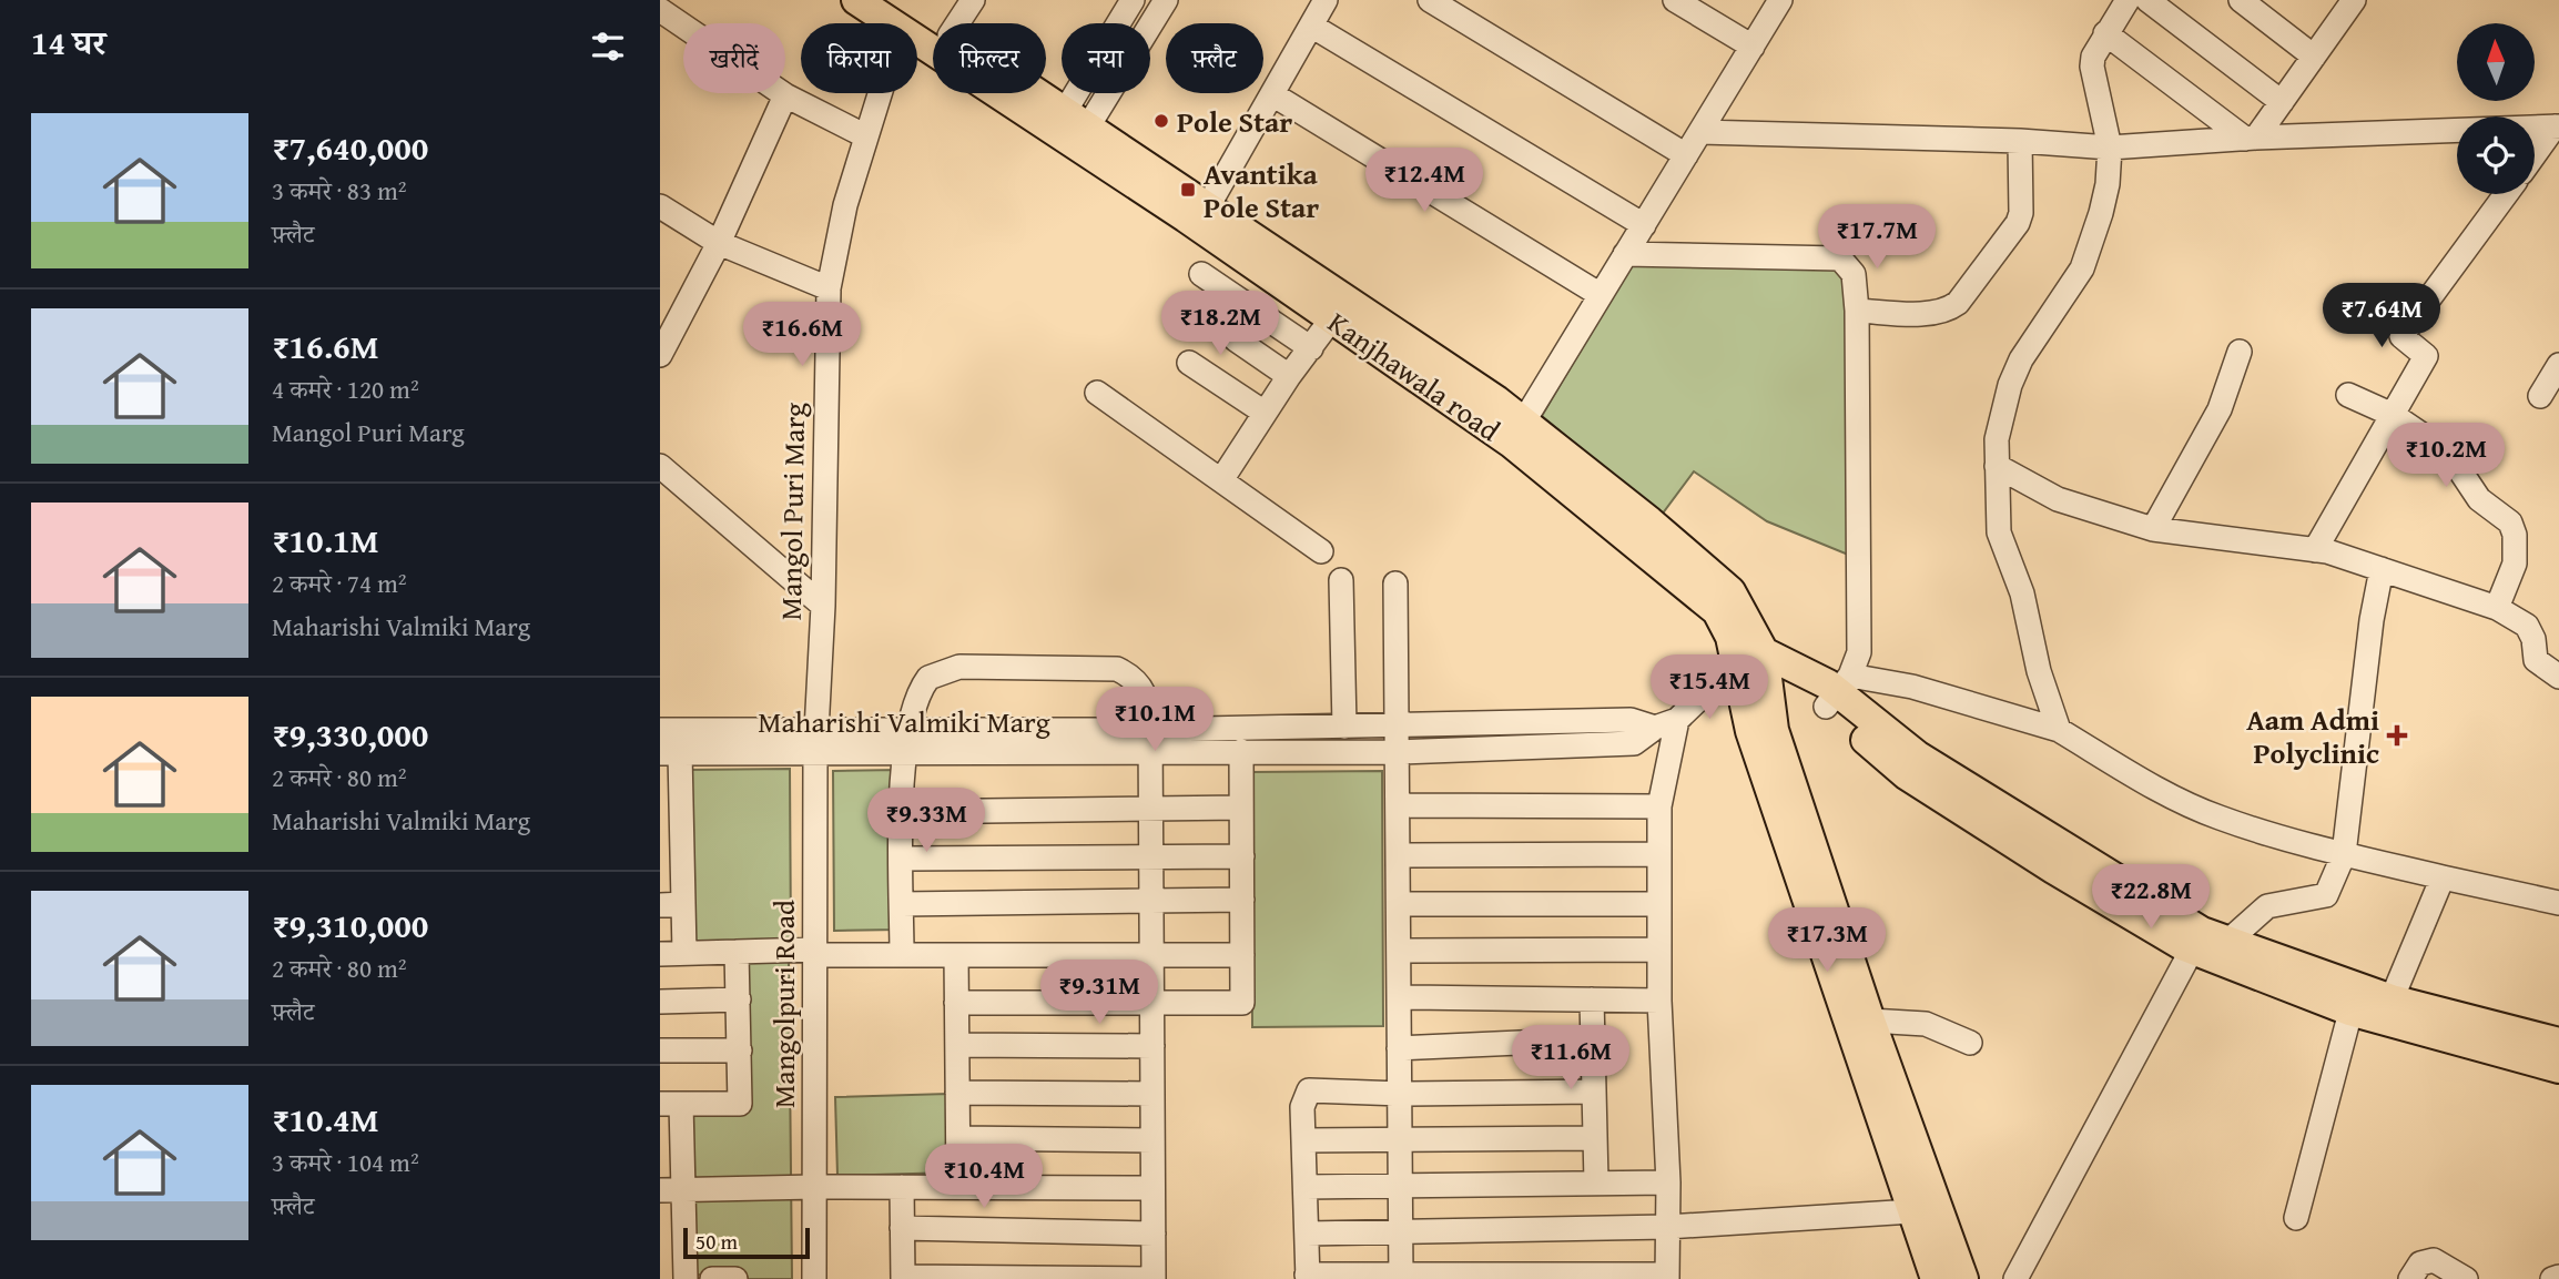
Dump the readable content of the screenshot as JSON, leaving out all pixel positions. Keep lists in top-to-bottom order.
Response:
{
  "streets": {
    "main road": ["Kanjhawala road"],
    "street": ["Mangol Puri Marg", "Maharishi Valmiki Marg", "Mangolpuri Road"]
  },
  "crossings": [
    ["Kanjhawala road", "Mangol Puri Marg"],
    ["Kanjhawala road", "Maharishi Valmiki Marg"],
    ["Mangol Puri Marg", "Maharishi Valmiki Marg"],
    ["Mangol Puri Marg", "Mangolpuri Road"],
    ["Maharishi Valmiki Marg", "Mangolpuri Road"]
  ],
  "places": {
    "other": ["Pole Star"],
    "transit": ["Avantika Pole Star"],
    "health": ["Aam Admi Polyclinic"]
  },
  "scale_bar": "50 m",
  "north": "top",
  "page": {
    "heading": "14 घर",
    "chip": [
      "खरीदें",
      "किराया",
      "फ़िल्टर",
      "नया",
      "फ़्लैट"
    ],
    "list": [
      {
        "name": "₹7,640,000",
        "note": "3 कमरे · 83 m² · फ़्लैट"
      },
      {
        "name": "₹16.6M",
        "note": "4 कमरे · 120 m² · Mangol Puri Marg"
      },
      {
        "name": "₹10.1M",
        "note": "2 कमरे · 74 m² · Maharishi Valmiki Marg"
      },
      {
        "name": "₹9,330,000",
        "note": "2 कमरे · 80 m² · Maharishi Valmiki Marg"
      },
      {
        "name": "₹9,310,000",
        "note": "2 कमरे · 80 m² · फ़्लैट"
      },
      {
        "name": "₹10.4M",
        "note": "3 कमरे · 104 m² · फ़्लैट"
      }
    ],
    "price": [
      "₹12.4M",
      "₹17.7M",
      "₹7.64M",
      "₹18.2M",
      "₹16.6M",
      "₹10.2M",
      "₹15.4M",
      "₹10.1M",
      "₹9.33M",
      "₹22.8M",
      "₹17.3M",
      "₹9.31M",
      "₹11.6M",
      "₹10.4M"
    ],
    "scale": "50 m"
  }
}
